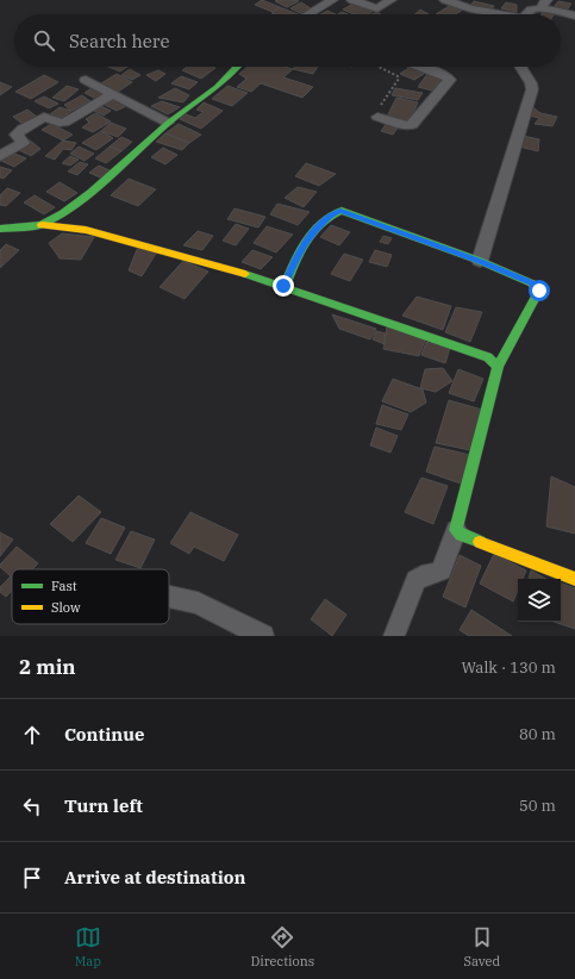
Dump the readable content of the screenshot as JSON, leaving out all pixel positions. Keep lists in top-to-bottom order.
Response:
{
  "legend": ["Fast", "Slow"],
  "page": {
    "search": "Search here",
    "heading": ["2 min", "Walk · 130 m"],
    "list": [
      ["Continue", "80 m"],
      ["Turn left", "50 m"],
      "Arrive at destination"
    ],
    "nav": ["Map", "Directions", "Saved"]
  }
}
